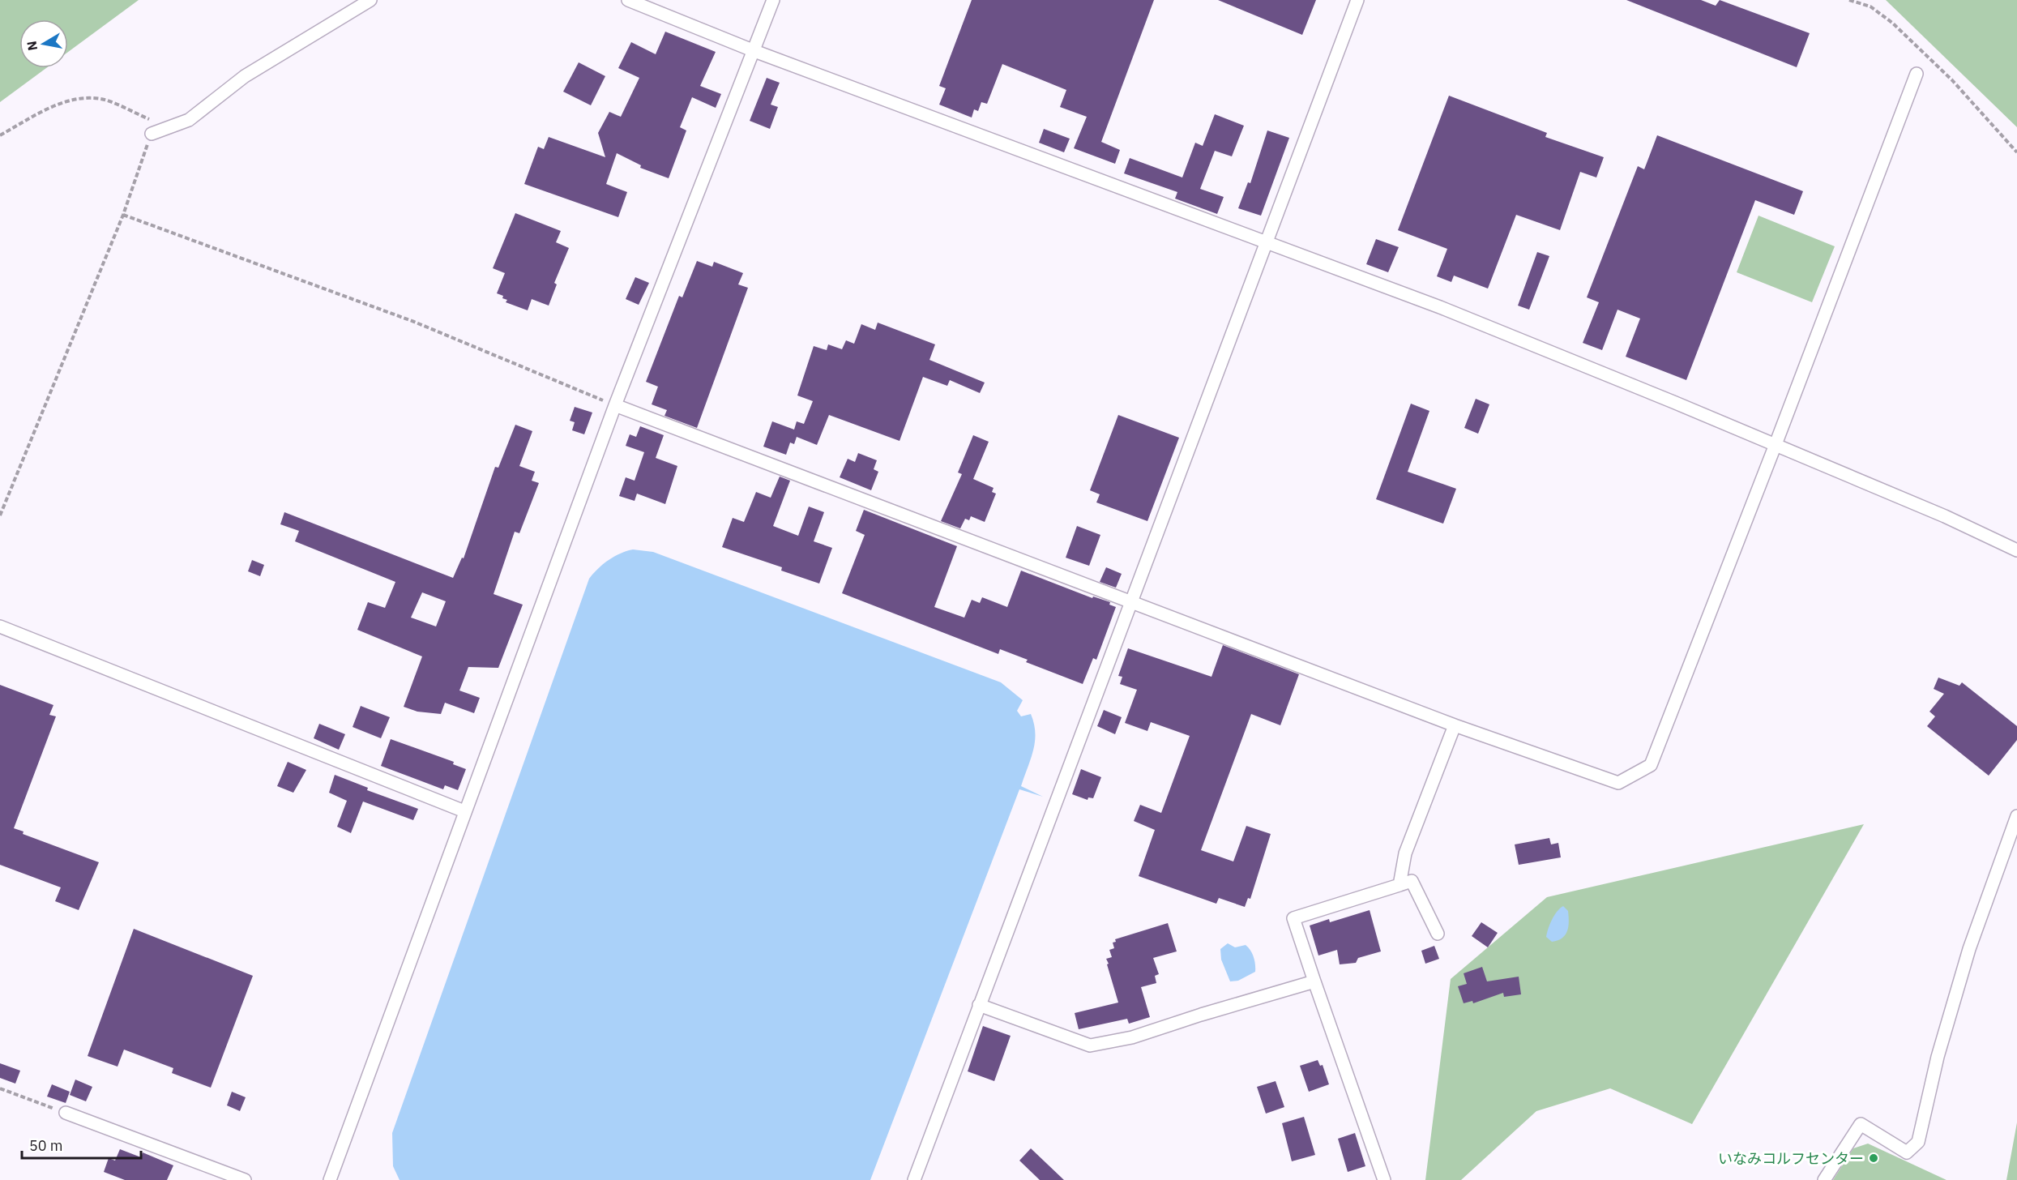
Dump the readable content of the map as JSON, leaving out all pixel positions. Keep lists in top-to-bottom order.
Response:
{
  "places": ["いなみコルフセンター"],
  "scale_bar": "50 m",
  "north": "left"
}
